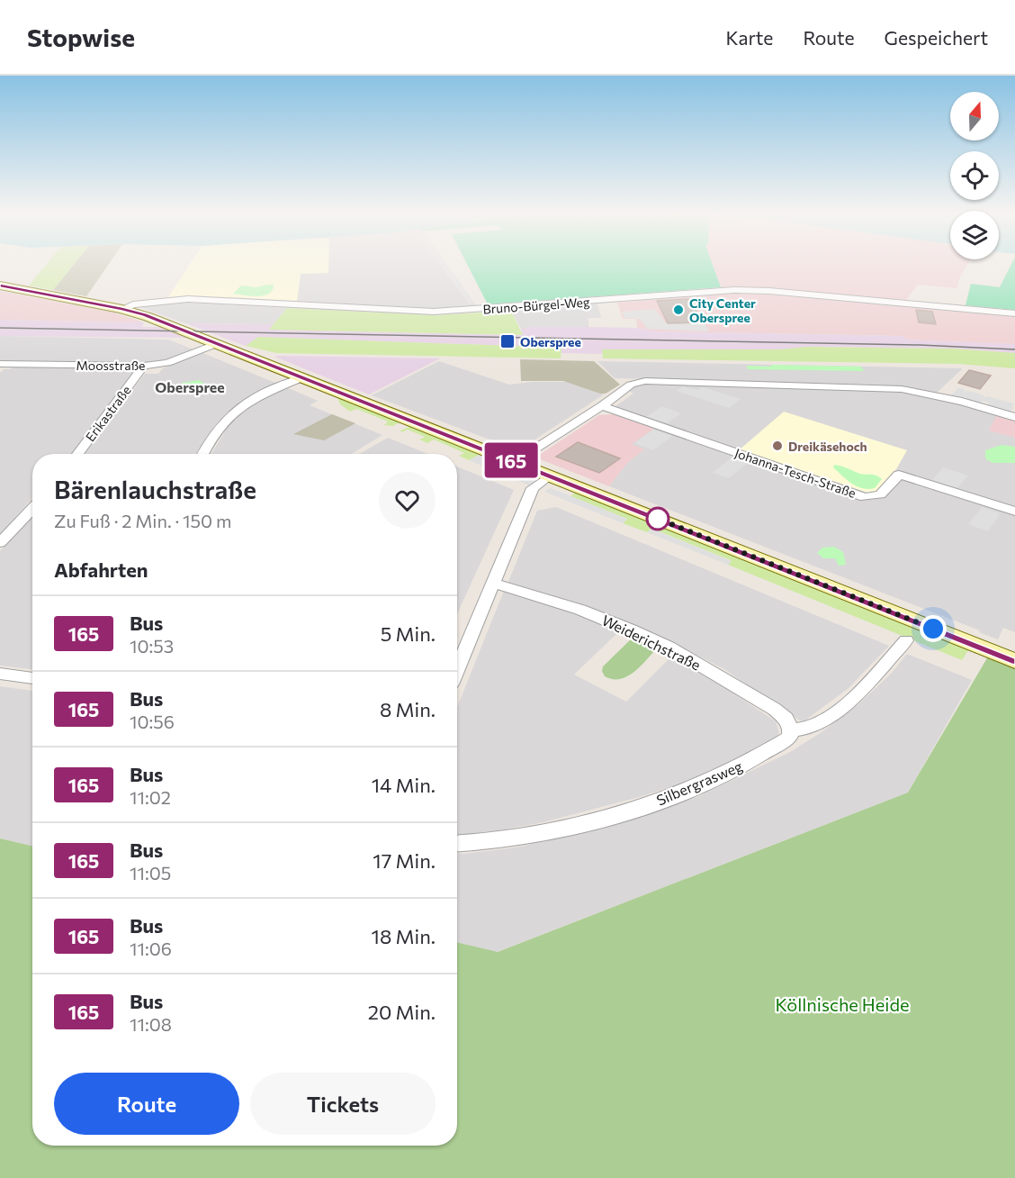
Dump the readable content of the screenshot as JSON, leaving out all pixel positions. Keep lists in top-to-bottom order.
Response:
{
  "streets": {
    "street": [
      "Bruno-Bürgel-Weg",
      "Moosstraße",
      "Erikastraße",
      "Johanna-Tesch-Straße",
      "Weiderichstraße",
      "Silbergrasweg"
    ]
  },
  "crossings": [
    ["Moosstraße", "Erikastraße"],
    ["Weiderichstraße", "Silbergrasweg"]
  ],
  "districts": ["Oberspree"],
  "parks": ["Köllnische Heide"],
  "places": {
    "other": ["City Center Oberspree", "Dreikäsehoch"],
    "transit": ["Oberspree"]
  },
  "lines": ["bus line 165"],
  "north": "top",
  "page": {
    "header": "Stopwise",
    "nav": ["Karte", "Route", "Gespeichert"],
    "on_map": "165",
    "heading": [
      ["Bärenlauchstraße", "Zu Fuß · 2 Min. · 150 m"],
      "Abfahrten"
    ],
    "list": [
      {
        "mark": "165",
        "name": "Bus",
        "note": "10:53",
        "value": "5 Min."
      },
      {
        "mark": "165",
        "name": "Bus",
        "note": "10:56",
        "value": "8 Min."
      },
      {
        "mark": "165",
        "name": "Bus",
        "note": "11:02",
        "value": "14 Min."
      },
      {
        "mark": "165",
        "name": "Bus",
        "note": "11:05",
        "value": "17 Min."
      },
      {
        "mark": "165",
        "name": "Bus",
        "note": "11:06",
        "value": "18 Min."
      },
      {
        "mark": "165",
        "name": "Bus",
        "note": "11:08",
        "value": "20 Min."
      }
    ],
    "buttons": ["Route", "Tickets"]
  }
}
